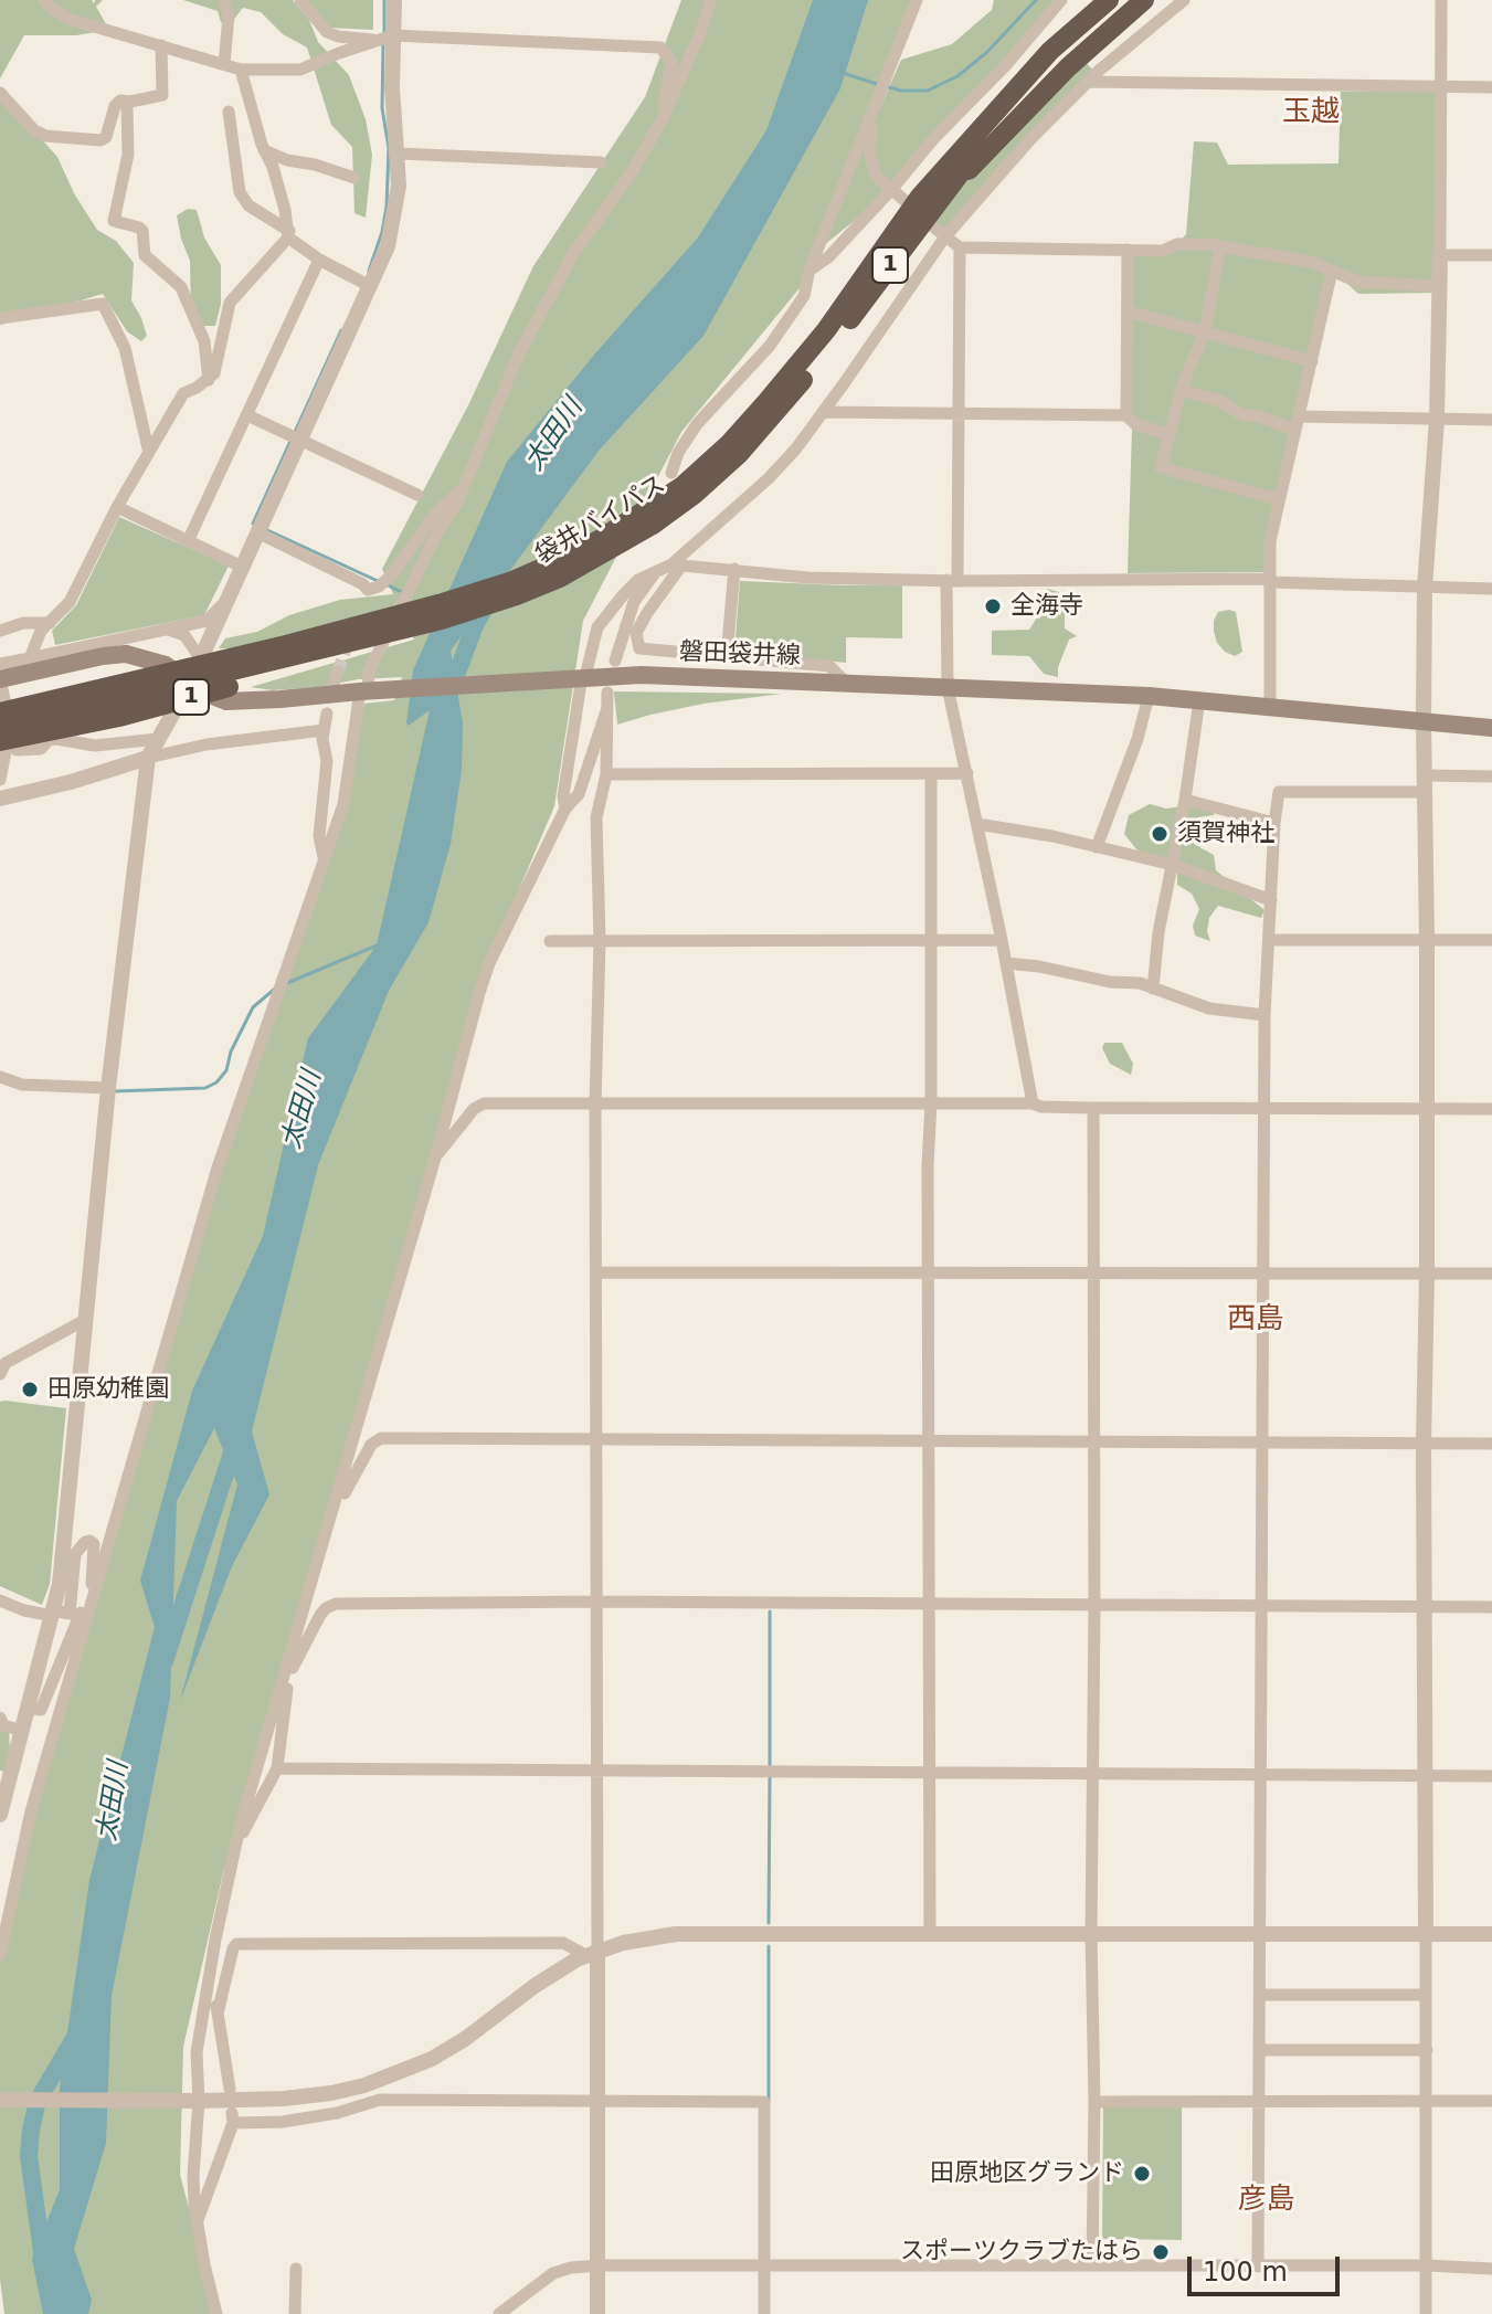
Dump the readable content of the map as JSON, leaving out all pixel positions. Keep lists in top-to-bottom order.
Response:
{
  "streets": {
    "highway": ["1", "袋井バイパス"],
    "main road": ["磐田袋井線"]
  },
  "districts": ["玉越", "西島", "彦島"],
  "water": ["太田川"],
  "places": [
    "全海寺",
    "須賀神社",
    "田原幼稚園",
    "田原地区グランド",
    "スポーツクラブたはら"
  ],
  "scale_bar": "100 m"
}
